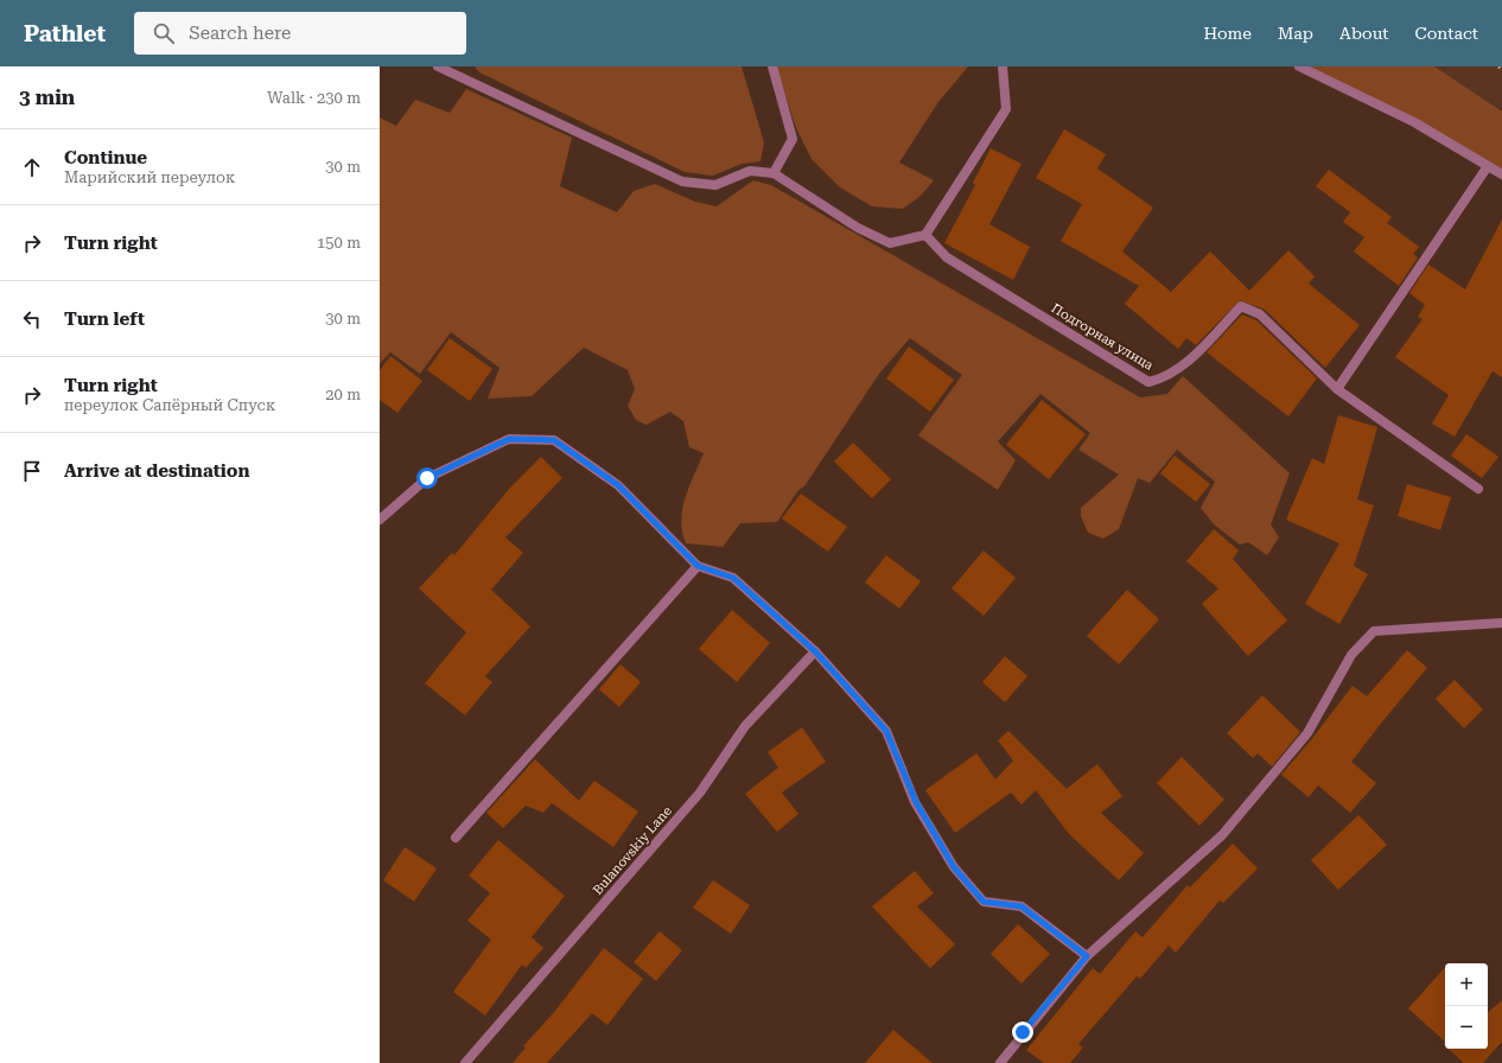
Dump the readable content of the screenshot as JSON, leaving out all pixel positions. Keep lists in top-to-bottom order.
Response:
{
  "streets": {
    "street": ["Подгорная улица", "Bulanovskiy Lane"]
  },
  "page": {
    "header": "Pathlet",
    "search": "Search here",
    "nav": [
      "Home",
      "Map",
      "About",
      "Contact"
    ],
    "heading": ["3 min", "Walk · 230 m"],
    "list": [
      ["Continue", "Марийский переулок", "30 m"],
      ["Turn right", "150 m"],
      ["Turn left", "30 m"],
      ["Turn right", "переулок Сапёрный Спуск", "20 m"],
      "Arrive at destination"
    ],
    "map_buttons": ["+", "−"]
  }
}
